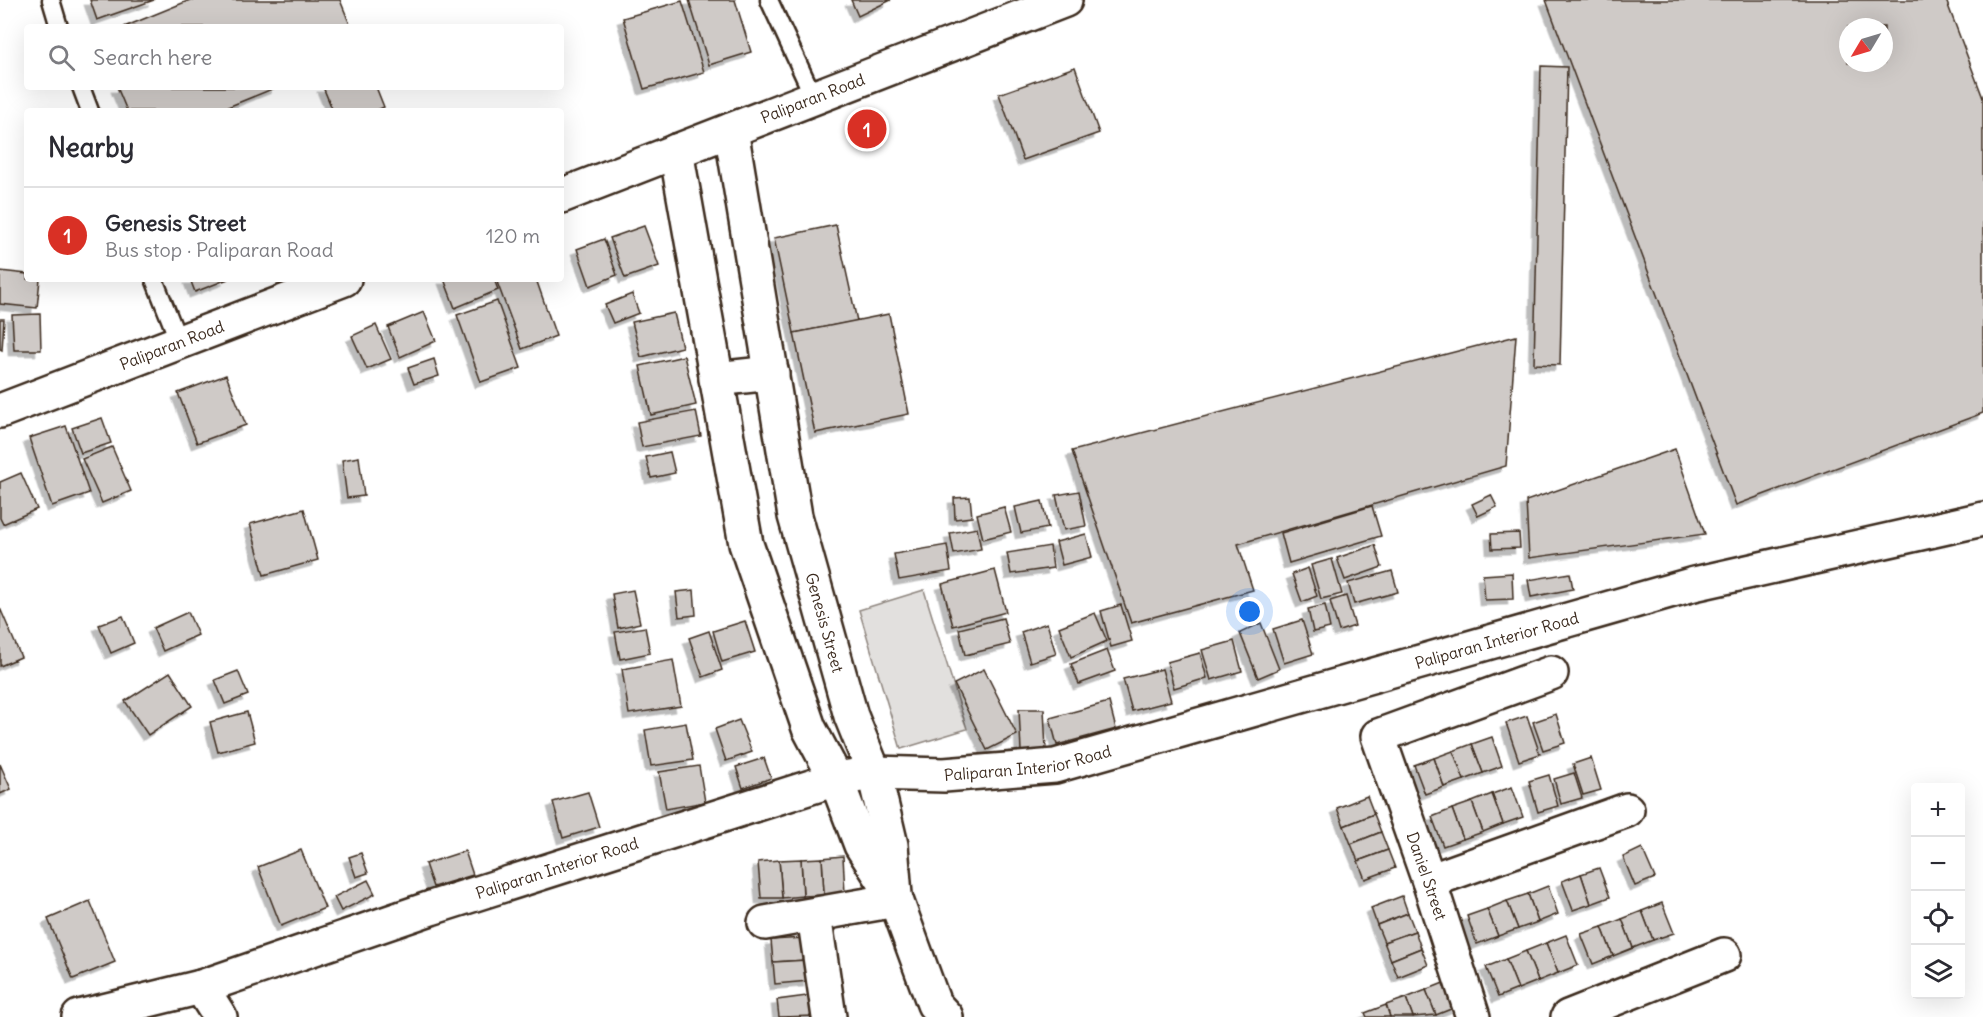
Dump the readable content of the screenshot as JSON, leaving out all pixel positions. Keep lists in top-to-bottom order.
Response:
{
  "streets": {
    "street": [
      "Paliparan Road",
      "Genesis Street",
      "Paliparan Interior Road",
      "Daniel Street"
    ]
  },
  "crossings": [
    ["Paliparan Road", "Genesis Street"],
    ["Genesis Street", "Paliparan Interior Road"]
  ],
  "north": "bottom left",
  "page": {
    "search": "Search here",
    "pins": "1",
    "heading": "Nearby",
    "list": [
      {
        "mark": "1",
        "name": "Genesis Street",
        "note": "Bus stop · Paliparan Road",
        "value": "120 m"
      }
    ],
    "map_buttons": ["+", "−"]
  }
}
